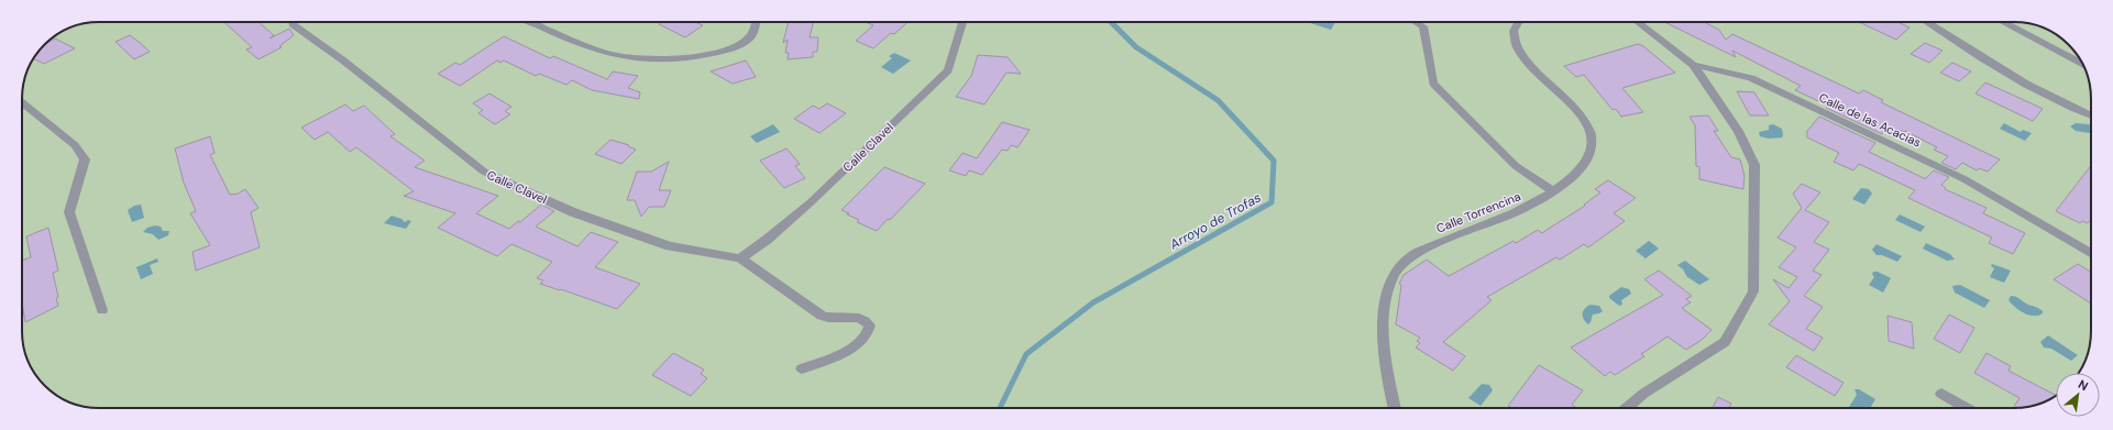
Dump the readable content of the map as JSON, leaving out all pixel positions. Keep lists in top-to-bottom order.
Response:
{
  "streets": {
    "street": ["Calle de las Acacias", "Calle Clavel", "Calle Torrencina"]
  },
  "water": ["Arroyo de Trofas"],
  "north": "top right"
}
